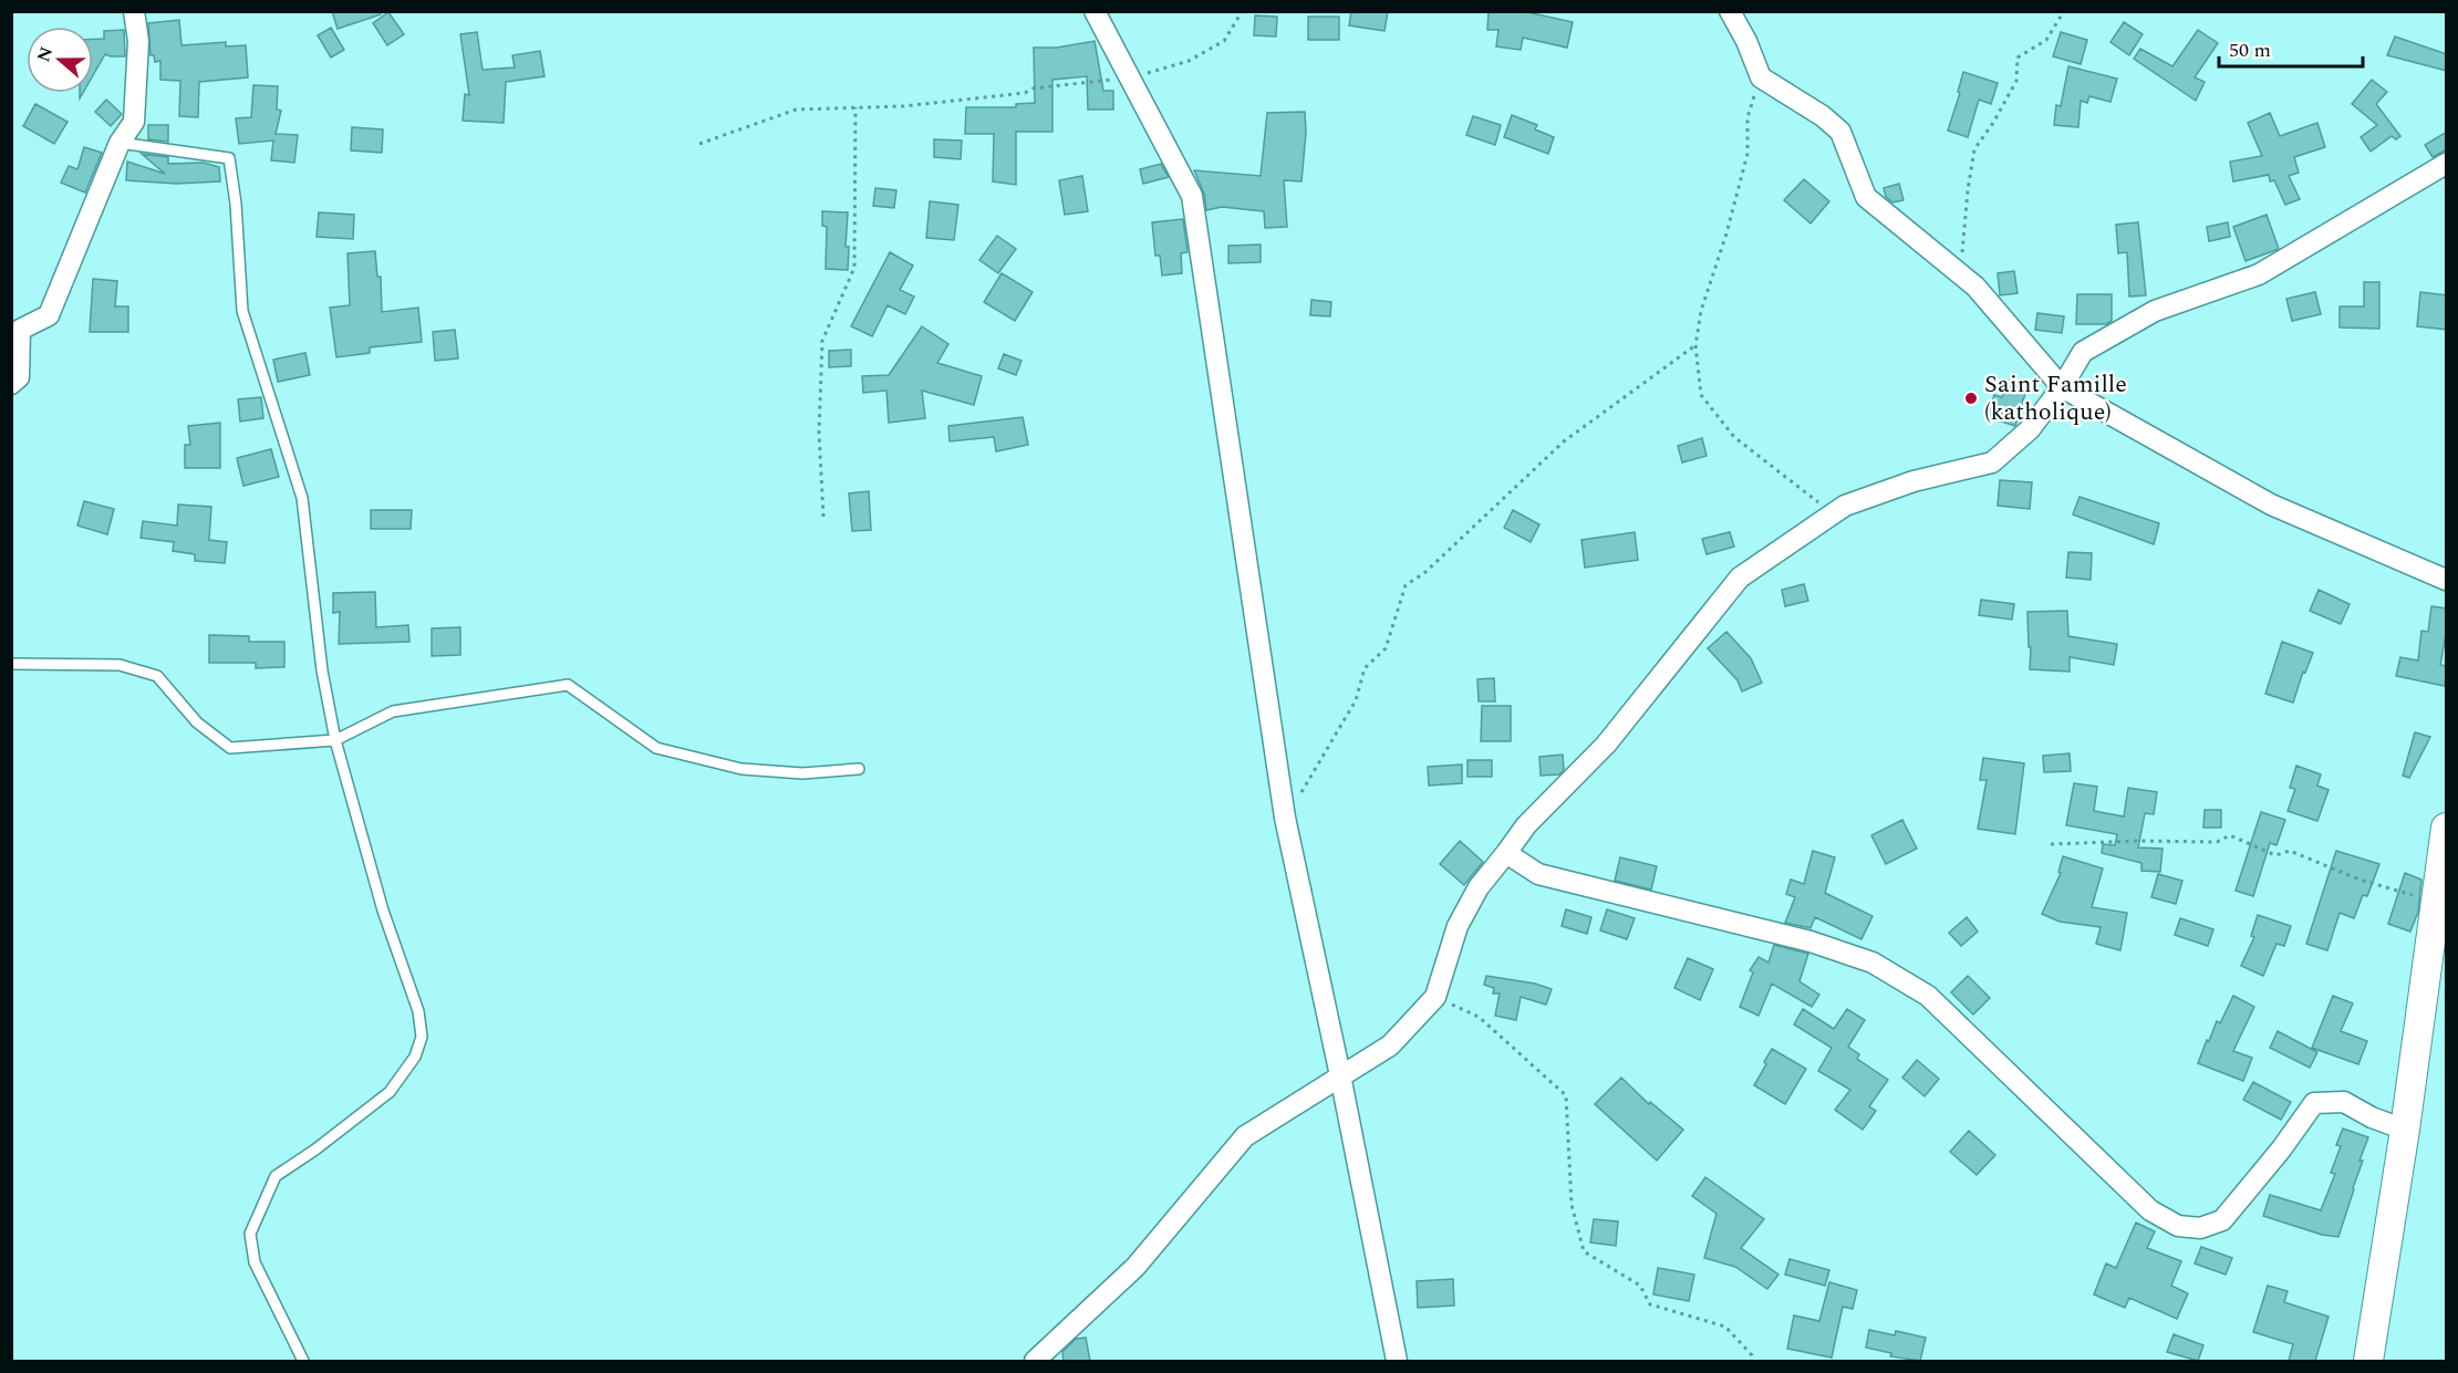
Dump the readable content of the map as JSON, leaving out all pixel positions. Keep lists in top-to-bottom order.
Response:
{
  "places": ["Saint Famille (katholique)"],
  "scale_bar": "50 m",
  "north": "left"
}
